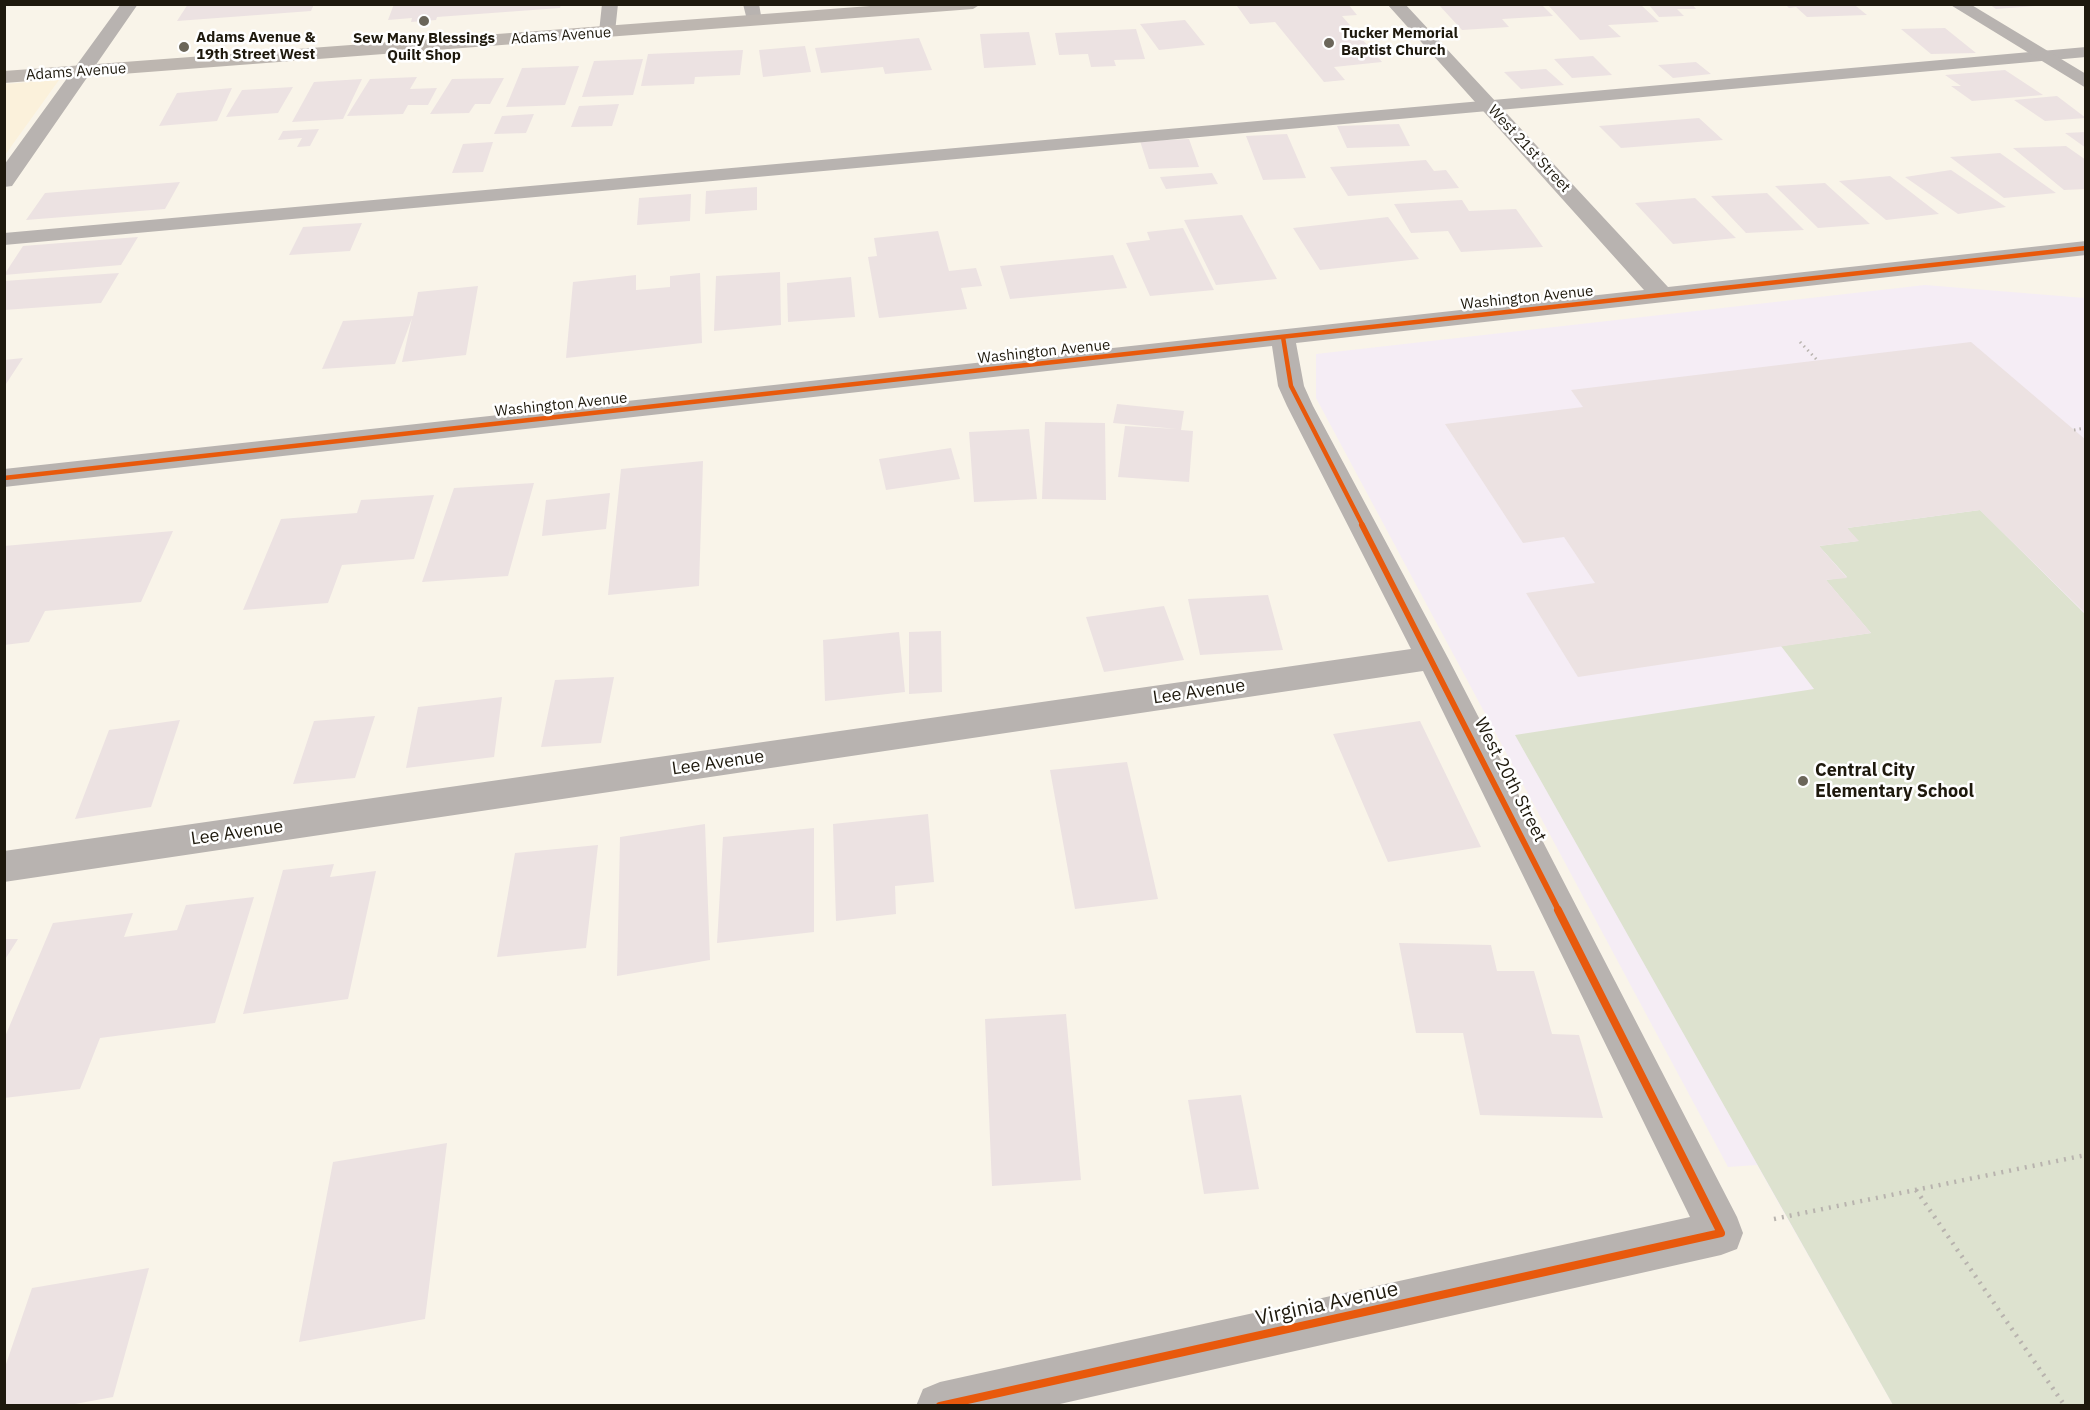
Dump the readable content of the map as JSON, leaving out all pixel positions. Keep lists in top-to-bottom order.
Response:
{
  "streets": {
    "main road": ["Adams Avenue"],
    "street": [
      "West 21st Street",
      "Washington Avenue",
      "Lee Avenue",
      "West 20th Street",
      "Virginia Avenue"
    ]
  },
  "crossings": [
    ["West 21st Street", "Washington Avenue"],
    ["Washington Avenue", "West 20th Street"],
    ["Lee Avenue", "West 20th Street"],
    ["West 20th Street", "Virginia Avenue"]
  ],
  "places": [
    "Sew Many Blessings Quilt Shop",
    "Tucker Memorial Baptist Church",
    "Adams Avenue & 19th Street West",
    "Central City Elementary School"
  ]
}
